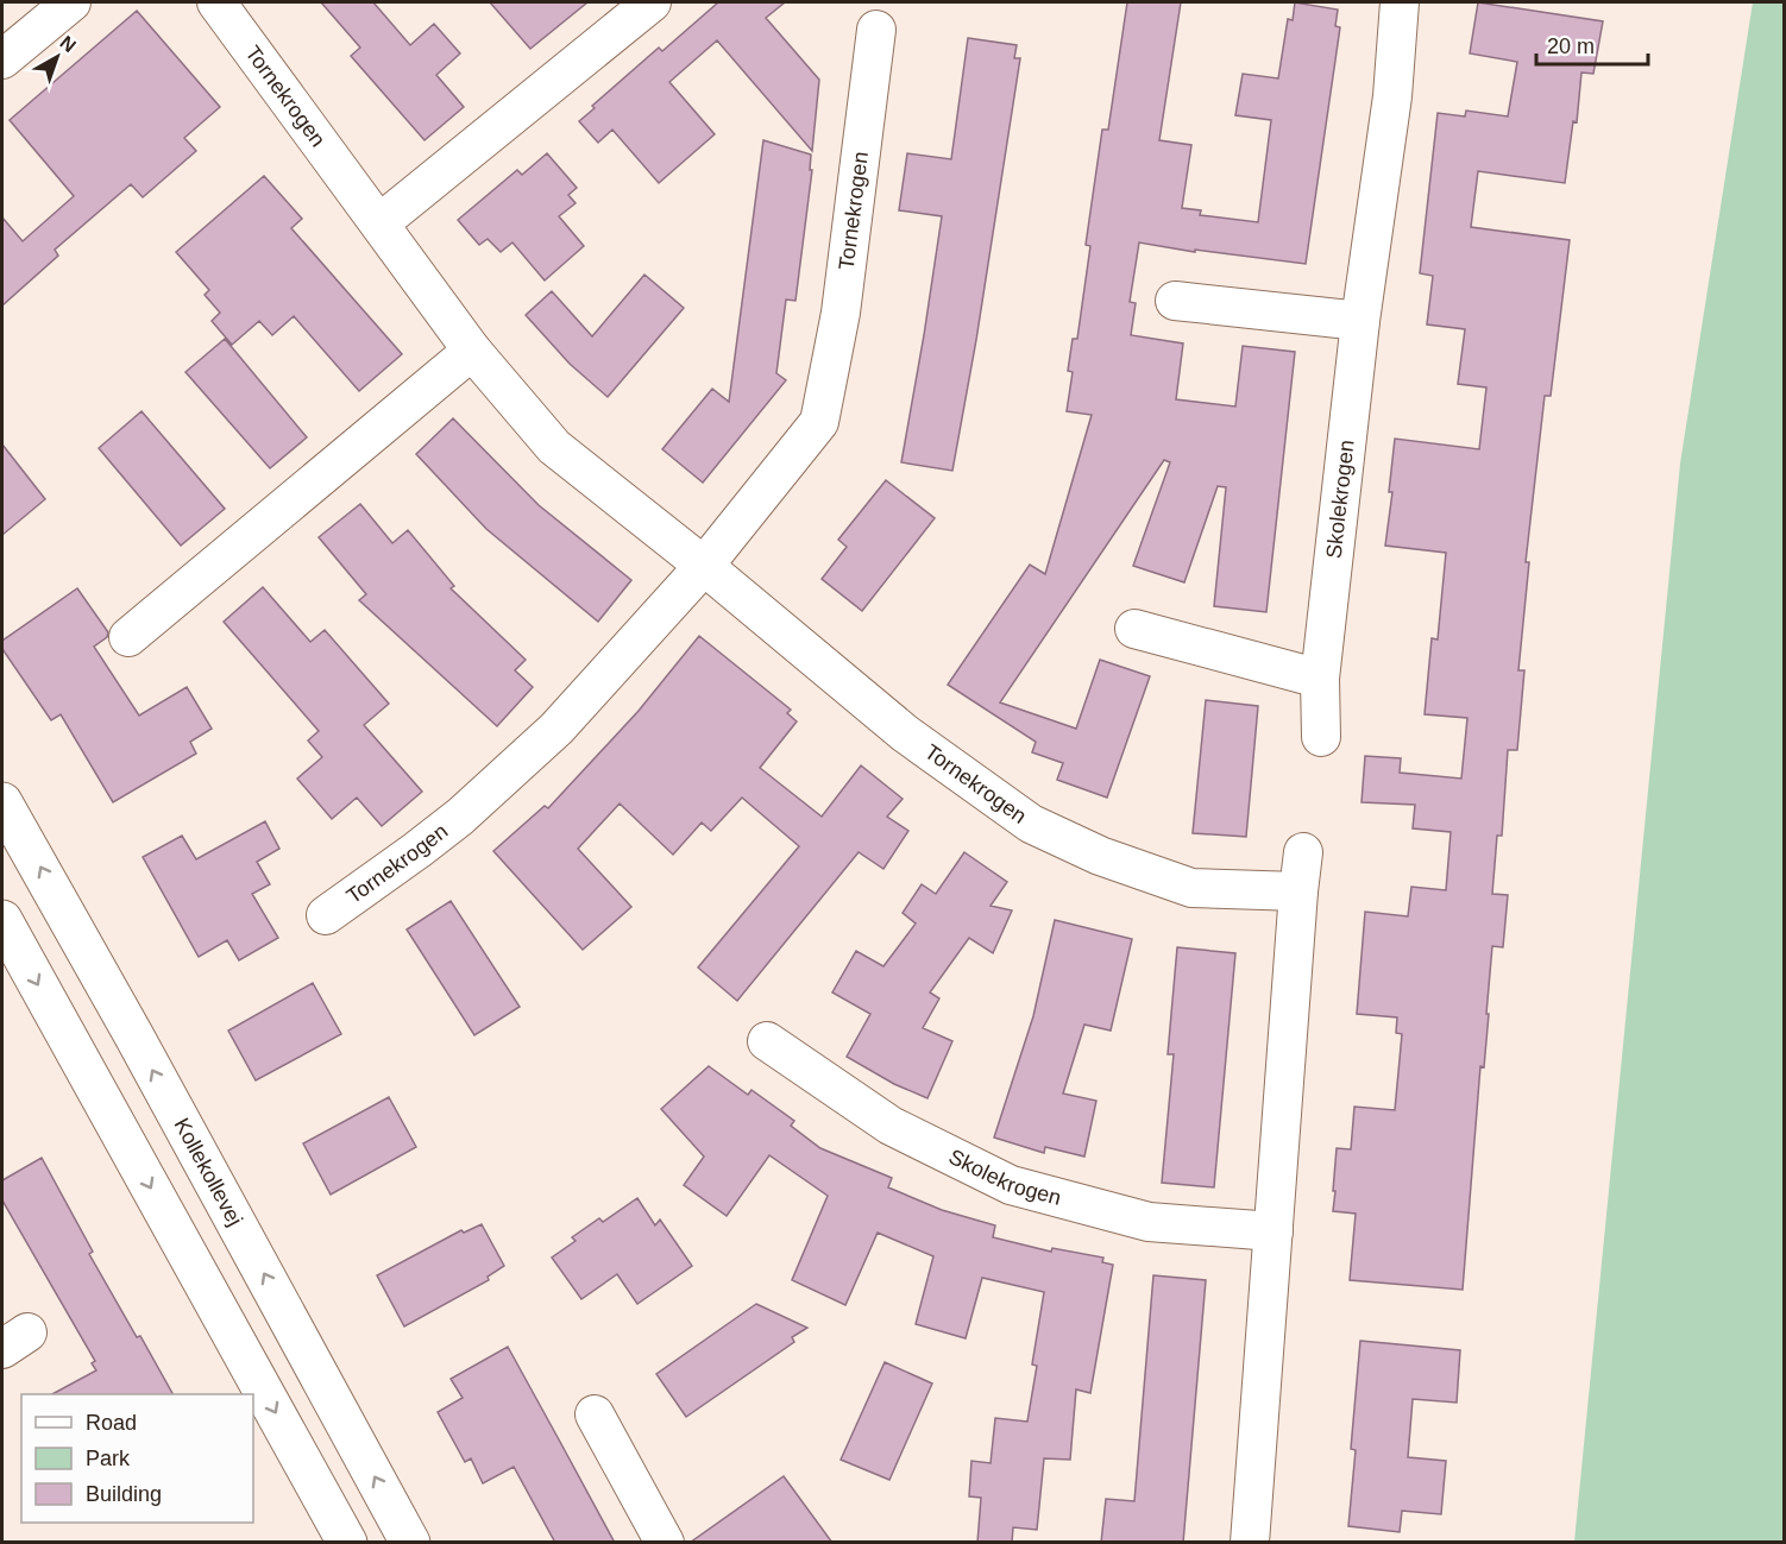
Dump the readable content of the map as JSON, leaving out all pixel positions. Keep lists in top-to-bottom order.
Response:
{
  "streets": {
    "street": ["Tornekrogen", "Skolekrogen", "Kollekollevej"]
  },
  "legend": ["Road", "Park", "Building"],
  "scale_bar": "20 m",
  "north": "top right"
}
